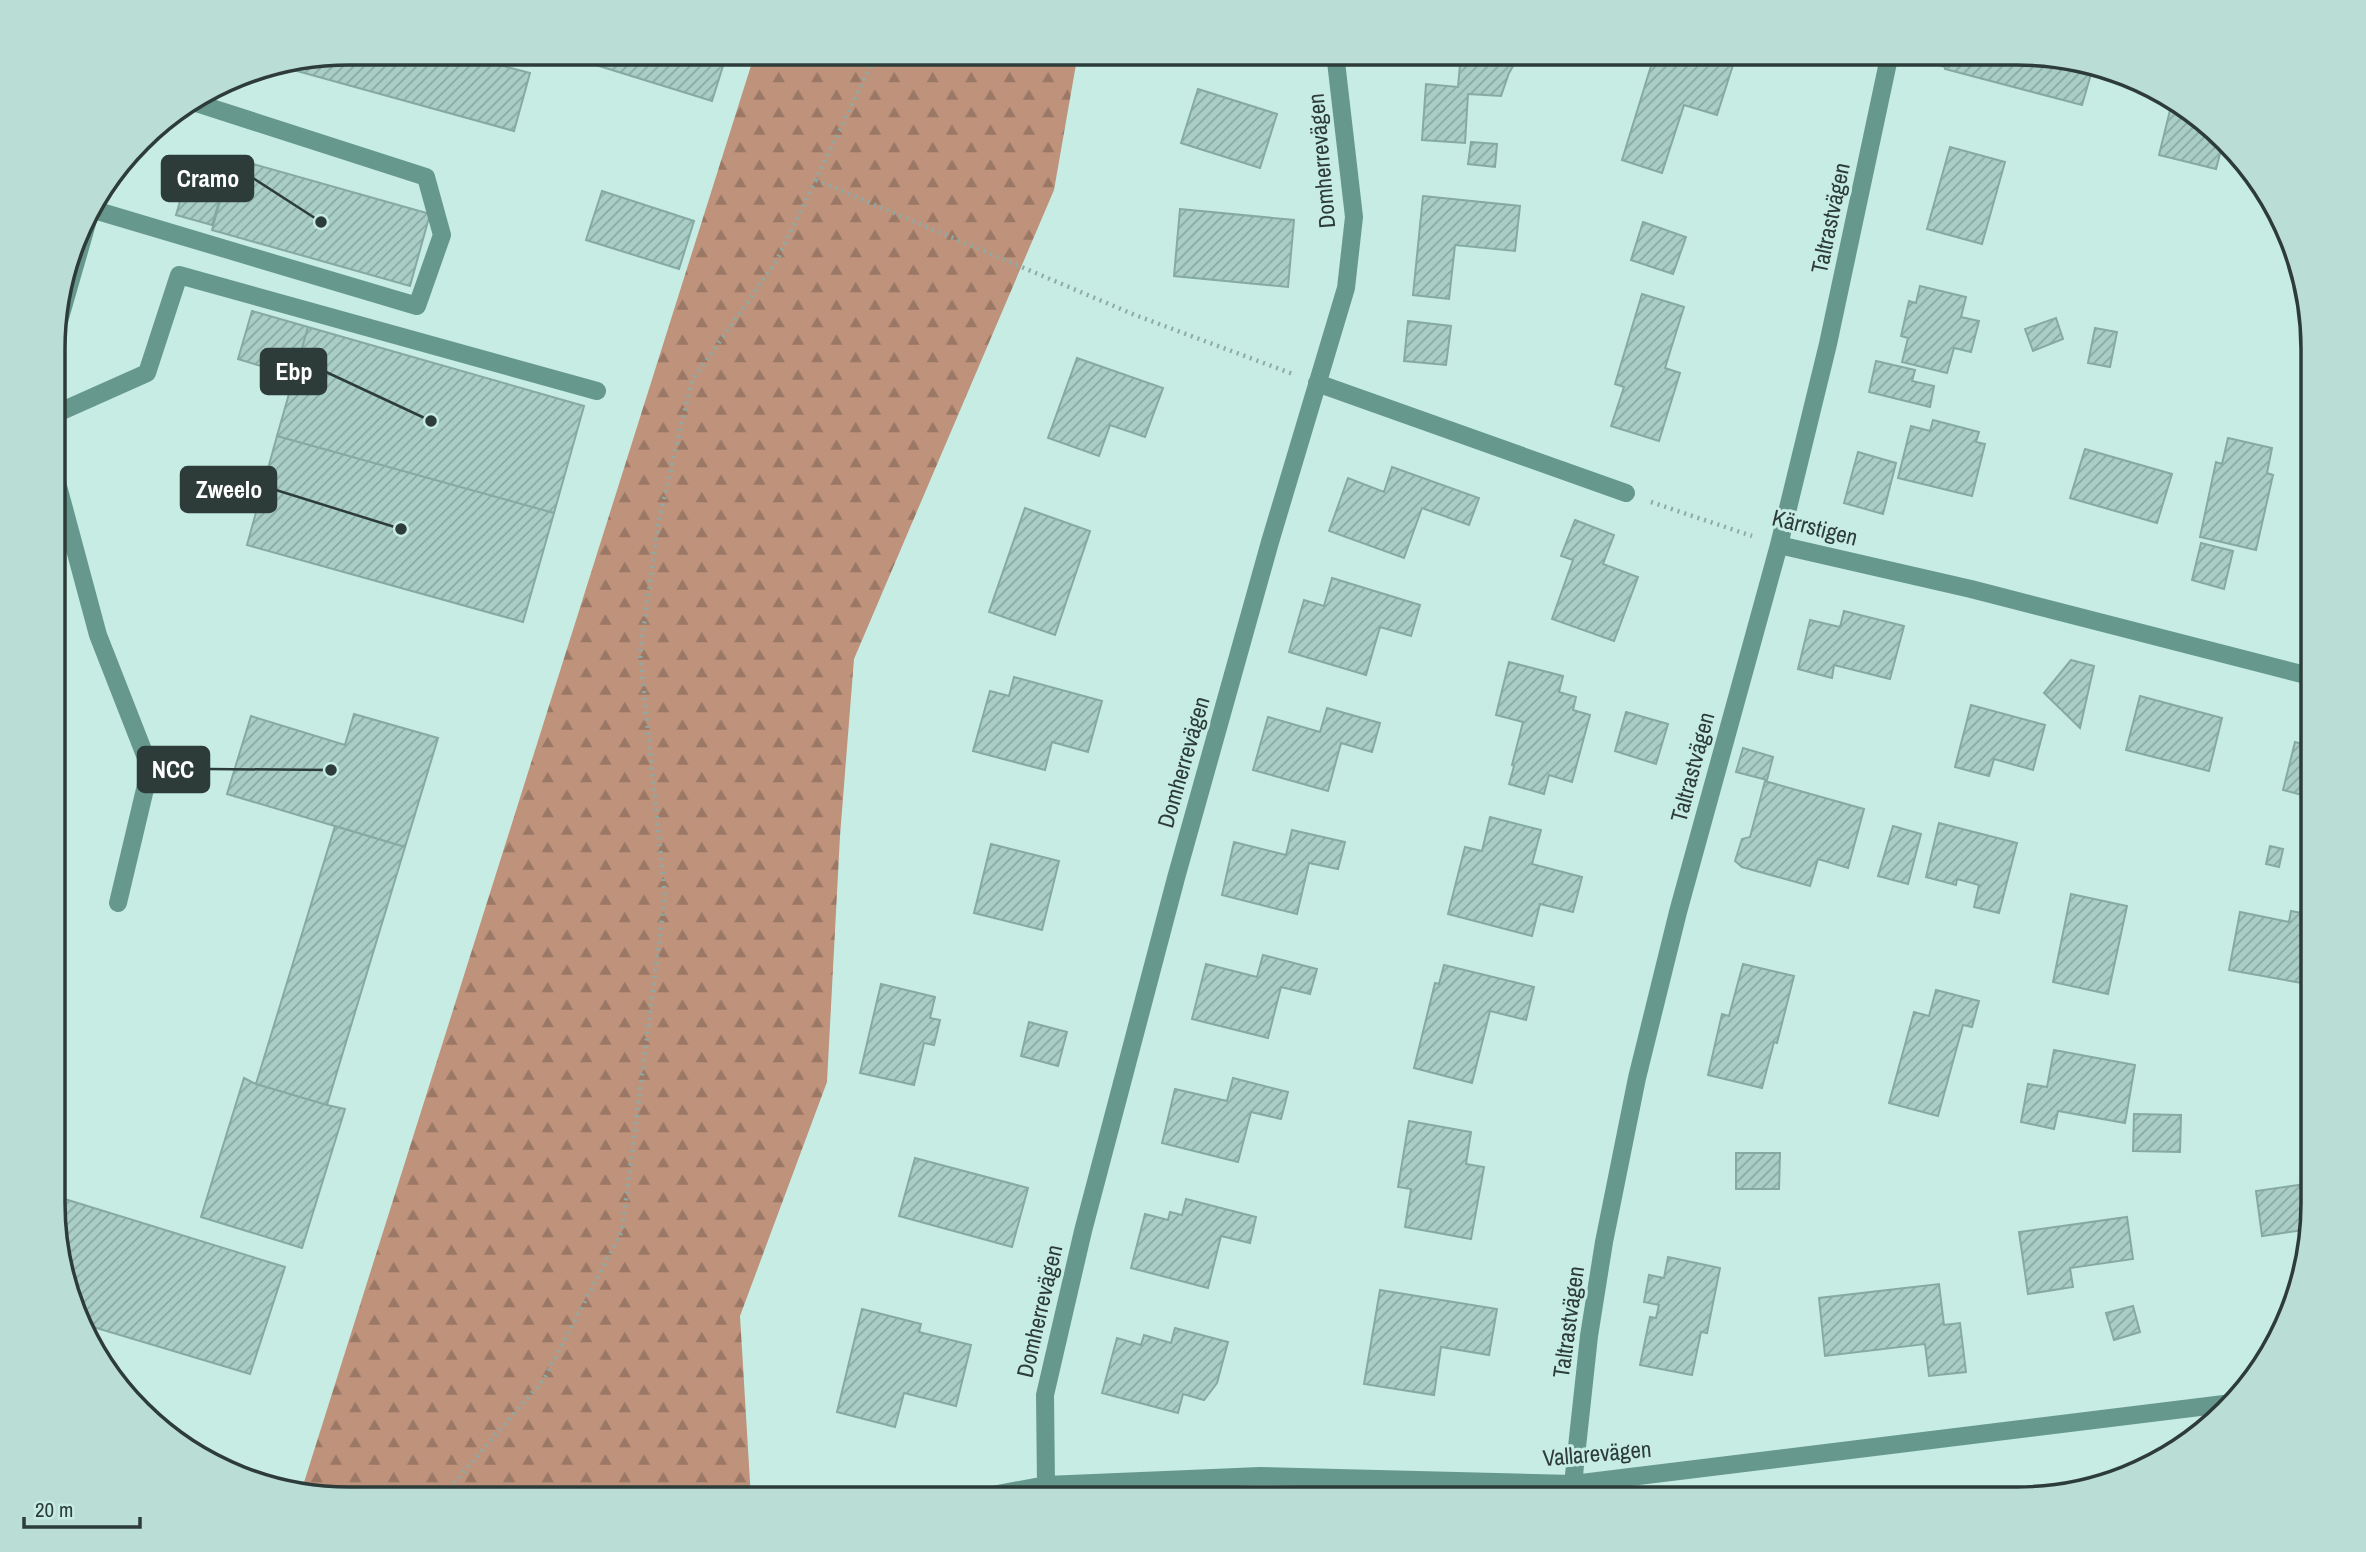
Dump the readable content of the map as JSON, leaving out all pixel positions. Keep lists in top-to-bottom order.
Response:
{
  "streets": {
    "street": [
      "Domherrevägen",
      "Taltrastvägen",
      "Kärrstigen",
      "Vallarevägen"
    ]
  },
  "crossings": [
    ["Domherrevägen", "Vallarevägen"],
    ["Taltrastvägen", "Kärrstigen"]
  ],
  "places": [
    "Cramo",
    "Ebp",
    "Zweelo",
    "NCC"
  ],
  "scale_bar": "20 m"
}
